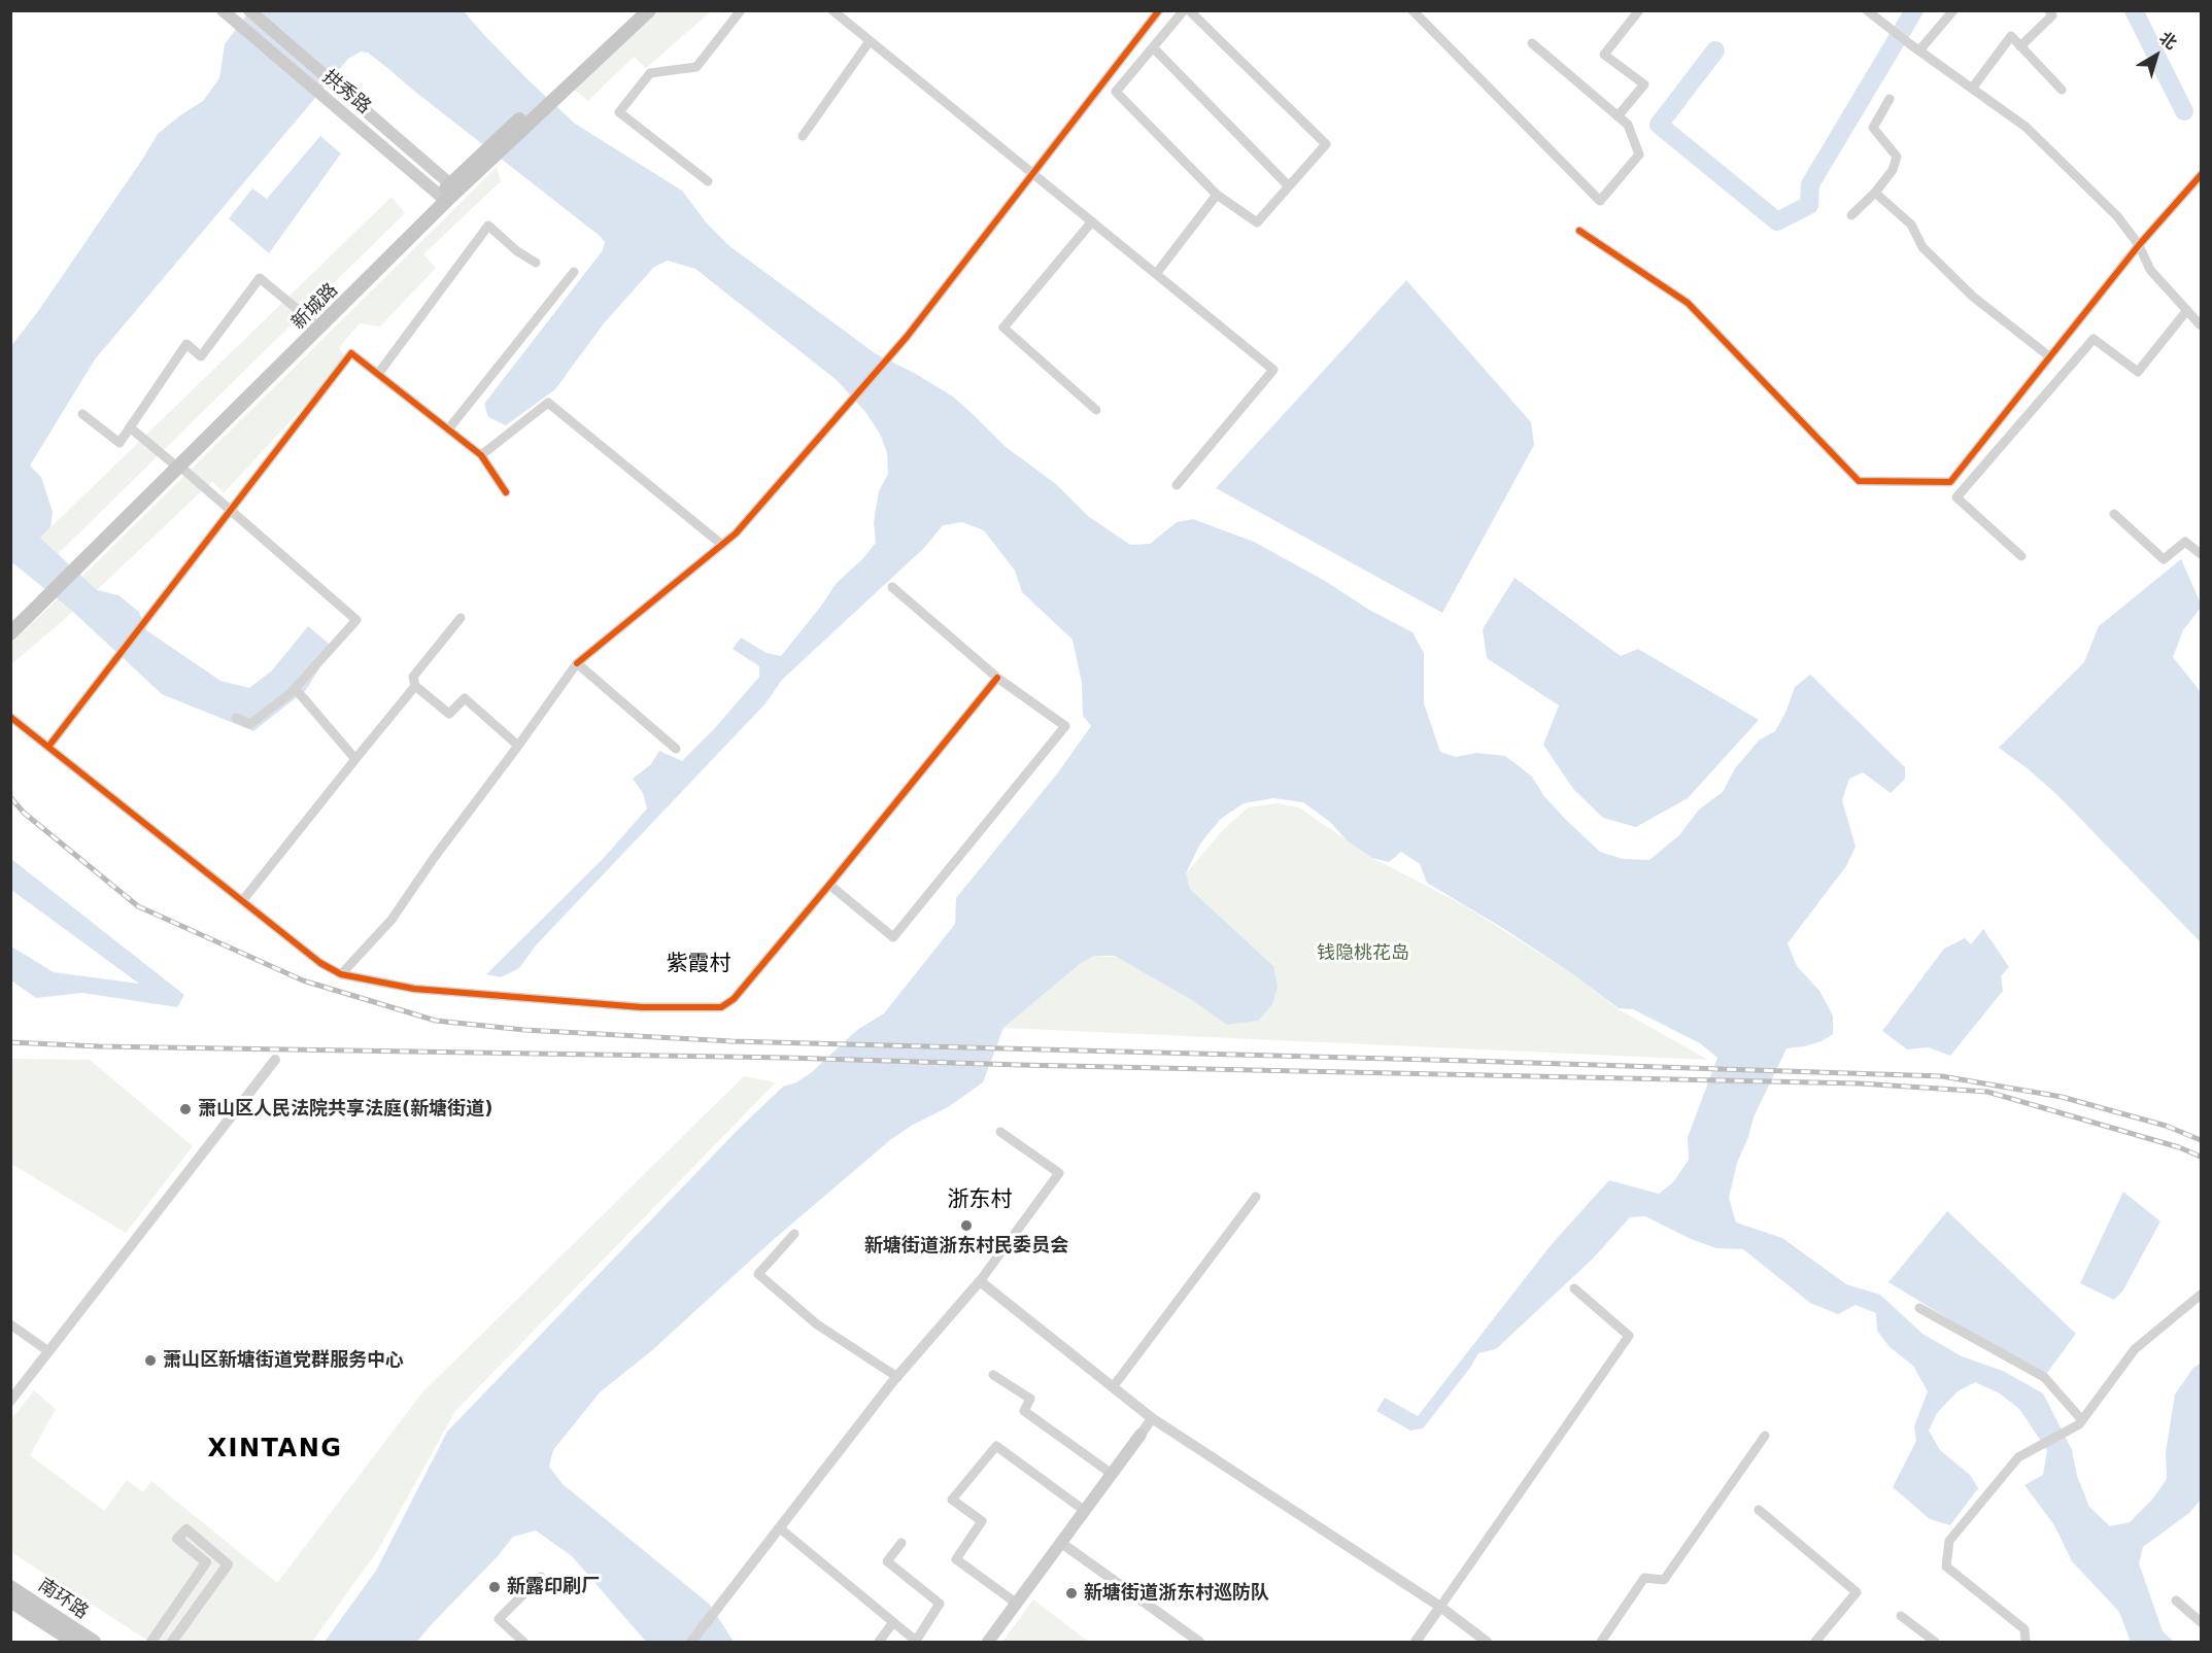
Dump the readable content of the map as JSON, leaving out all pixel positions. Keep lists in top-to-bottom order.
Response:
{
  "streets": {
    "main road": ["拱秀路", "新城路", "南环路"]
  },
  "crossings": [
    ["拱秀路", "新城路"]
  ],
  "districts": ["紫霞村", "浙东村", "XINTANG"],
  "parks": ["钱隐桃花岛"],
  "places": [
    "萧山区人民法院共享法庭(新塘街道)",
    "新塘街道浙东村民委员会",
    "萧山区新塘街道党群服务中心",
    "新露印刷厂",
    "新塘街道浙东村巡防队"
  ],
  "north": "top right"
}
